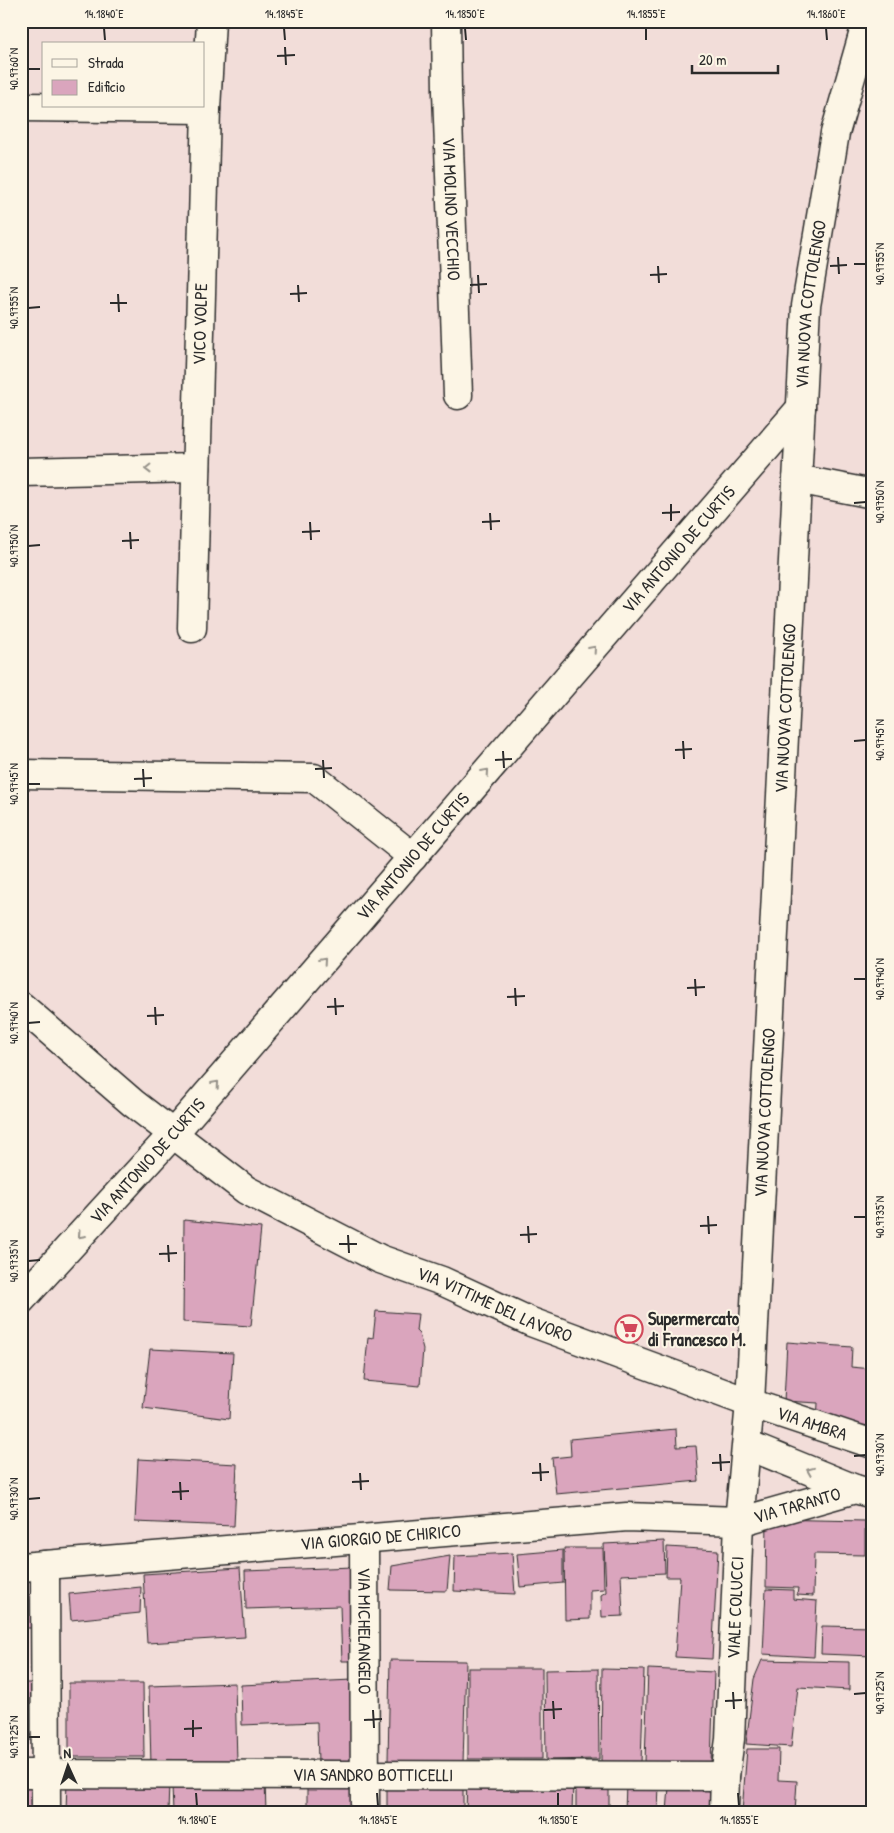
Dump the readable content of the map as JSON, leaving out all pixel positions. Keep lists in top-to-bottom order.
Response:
{
  "streets": {
    "street": [
      "VIA MOLINO VECCHIO",
      "VIA NUOVA COTTOLENGO",
      "VICO VOLPE",
      "VIA ANTONIO DE CURTIS",
      "VIA VITTIME DEL LAVORO",
      "VIA AMBRA",
      "VIA TARANTO",
      "VIA GIORGIO DE CHIRICO",
      "VIALE COLUCCI",
      "VIA MICHELANGELO",
      "VIA SANDRO BOTTICELLI"
    ]
  },
  "crossings": [
    ["VIA NUOVA COTTOLENGO", "VIA ANTONIO DE CURTIS"],
    ["VIA NUOVA COTTOLENGO", "VIA VITTIME DEL LAVORO"],
    ["VIA NUOVA COTTOLENGO", "VIA AMBRA"],
    ["VIA NUOVA COTTOLENGO", "VIALE COLUCCI"],
    ["VIA ANTONIO DE CURTIS", "VIA VITTIME DEL LAVORO"],
    ["VIA VITTIME DEL LAVORO", "VIA AMBRA"],
    ["VIA VITTIME DEL LAVORO", "VIALE COLUCCI"],
    ["VIA AMBRA", "VIALE COLUCCI"],
    ["VIA TARANTO", "VIA GIORGIO DE CHIRICO"],
    ["VIA TARANTO", "VIALE COLUCCI"],
    ["VIA GIORGIO DE CHIRICO", "VIALE COLUCCI"],
    ["VIA GIORGIO DE CHIRICO", "VIA MICHELANGELO"],
    ["VIALE COLUCCI", "VIA SANDRO BOTTICELLI"],
    ["VIA MICHELANGELO", "VIA SANDRO BOTTICELLI"]
  ],
  "places": {
    "supermarket": ["Supermercato di Francesco M."]
  },
  "legend": ["Strada", "Edificio"],
  "scale_bar": "20 m",
  "north": "top",
  "coordinates": [
    "14.1840°E",
    "14.1845°E",
    "14.1850°E",
    "14.1855°E",
    "14.1860°E",
    "40.9760°N",
    "40.9755°N",
    "40.9750°N",
    "40.9745°N",
    "40.9740°N",
    "40.9735°N",
    "40.9730°N",
    "40.9725°N"
  ]
}
